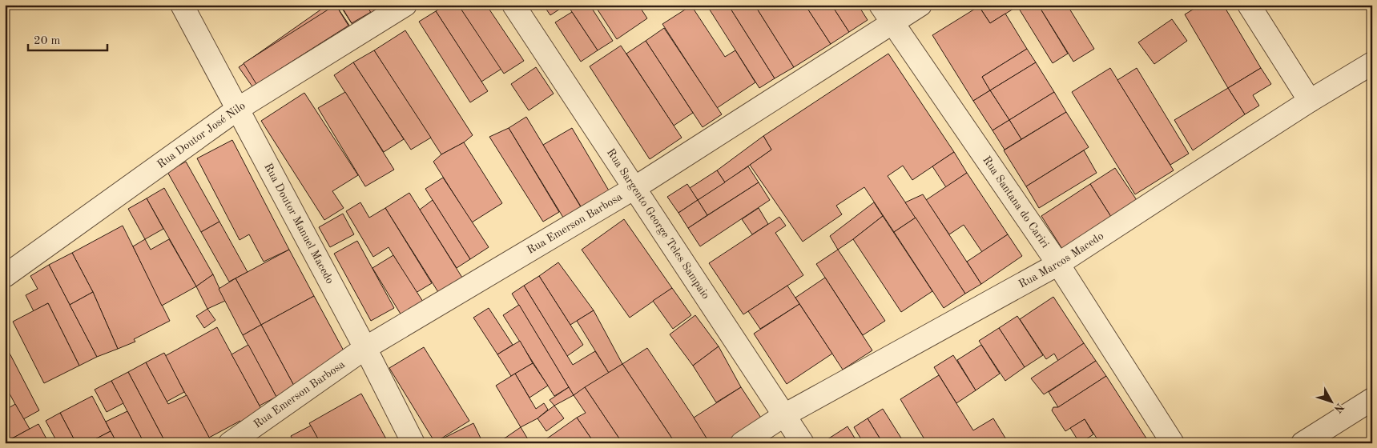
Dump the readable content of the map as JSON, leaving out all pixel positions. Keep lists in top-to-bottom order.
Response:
{
  "streets": {
    "street": [
      "Rua Doutor José Nilo",
      "Rua Santana do Cariri",
      "Rua Doutor Manuel Macedo",
      "Rua Emerson Barbosa",
      "Rua Sargento George Teles Sampaio",
      "Rua Marcos Macedo"
    ]
  },
  "crossings": [
    ["Rua Doutor José Nilo", "Rua Doutor Manuel Macedo"],
    ["Rua Santana do Cariri", "Rua Emerson Barbosa"],
    ["Rua Santana do Cariri", "Rua Marcos Macedo"],
    ["Rua Doutor Manuel Macedo", "Rua Emerson Barbosa"],
    ["Rua Emerson Barbosa", "Rua Sargento George Teles Sampaio"],
    ["Rua Sargento George Teles Sampaio", "Rua Marcos Macedo"]
  ],
  "scale_bar": "20 m",
  "north": "bottom right"
}
